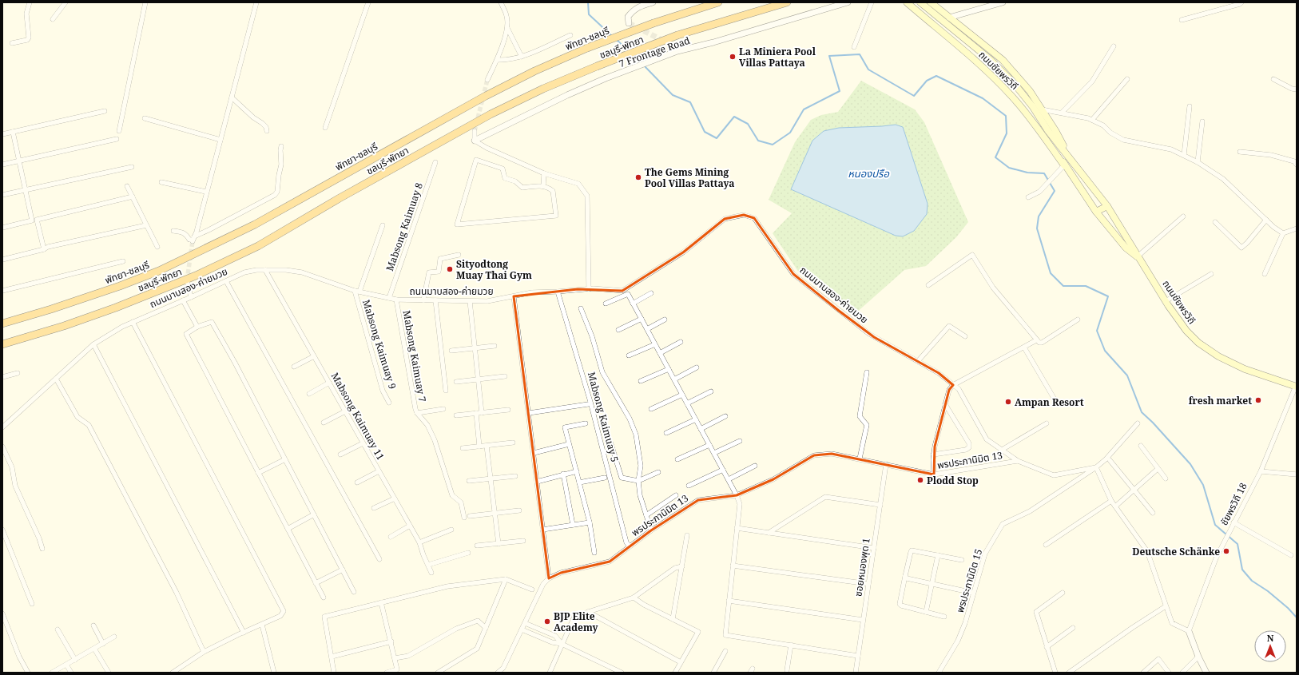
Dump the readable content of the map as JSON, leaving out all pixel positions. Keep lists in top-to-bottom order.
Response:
{
  "streets": {
    "highway": ["พัทยา-ชลบุรี", "ชลบุรี-พัทยา"],
    "main road": ["ถนนชัยพรวิถี"],
    "street": [
      "7 Frontage Road",
      "Mabsong Kaimuay 8",
      "ถนนมาบสอง-ค่ายมวย",
      "Mabsong Kaimuay 9",
      "Mabsong Kaimuay 7",
      "Mabsong Kaimuay 11",
      "Mabsong Kaimuay 5",
      "พรประภานิมิต 13",
      "ชัยพรวิถี 18",
      "ซอยหนองพุด 1",
      "พรประภานิมิต 15"
    ]
  },
  "crossings": [
    ["ถนนชัยพรวิถี", "ชัยพรวิถี 18"],
    ["Mabsong Kaimuay 8", "ถนนมาบสอง-ค่ายมวย"],
    ["ถนนมาบสอง-ค่ายมวย", "Mabsong Kaimuay 9"],
    ["ถนนมาบสอง-ค่ายมวย", "Mabsong Kaimuay 7"],
    ["ถนนมาบสอง-ค่ายมวย", "Mabsong Kaimuay 11"],
    ["ถนนมาบสอง-ค่ายมวย", "Mabsong Kaimuay 5"],
    ["ถนนมาบสอง-ค่ายมวย", "พรประภานิมิต 13"],
    ["ถนนมาบสอง-ค่ายมวย", "พรประภานิมิต 15"],
    ["Mabsong Kaimuay 5", "พรประภานิมิต 13"],
    ["พรประภานิมิต 13", "ซอยหนองพุด 1"]
  ],
  "water": ["หนองปรือ"],
  "places": [
    "La Miniera Pool Villas Pattaya",
    "The Gems Mining Pool Villas Pattaya",
    "Sityodtong Muay Thai Gym",
    "fresh market",
    "Ampan Resort",
    "Plodd Stop",
    "Deutsche Schänke",
    "BJP Elite Academy"
  ],
  "north": "top"
}
